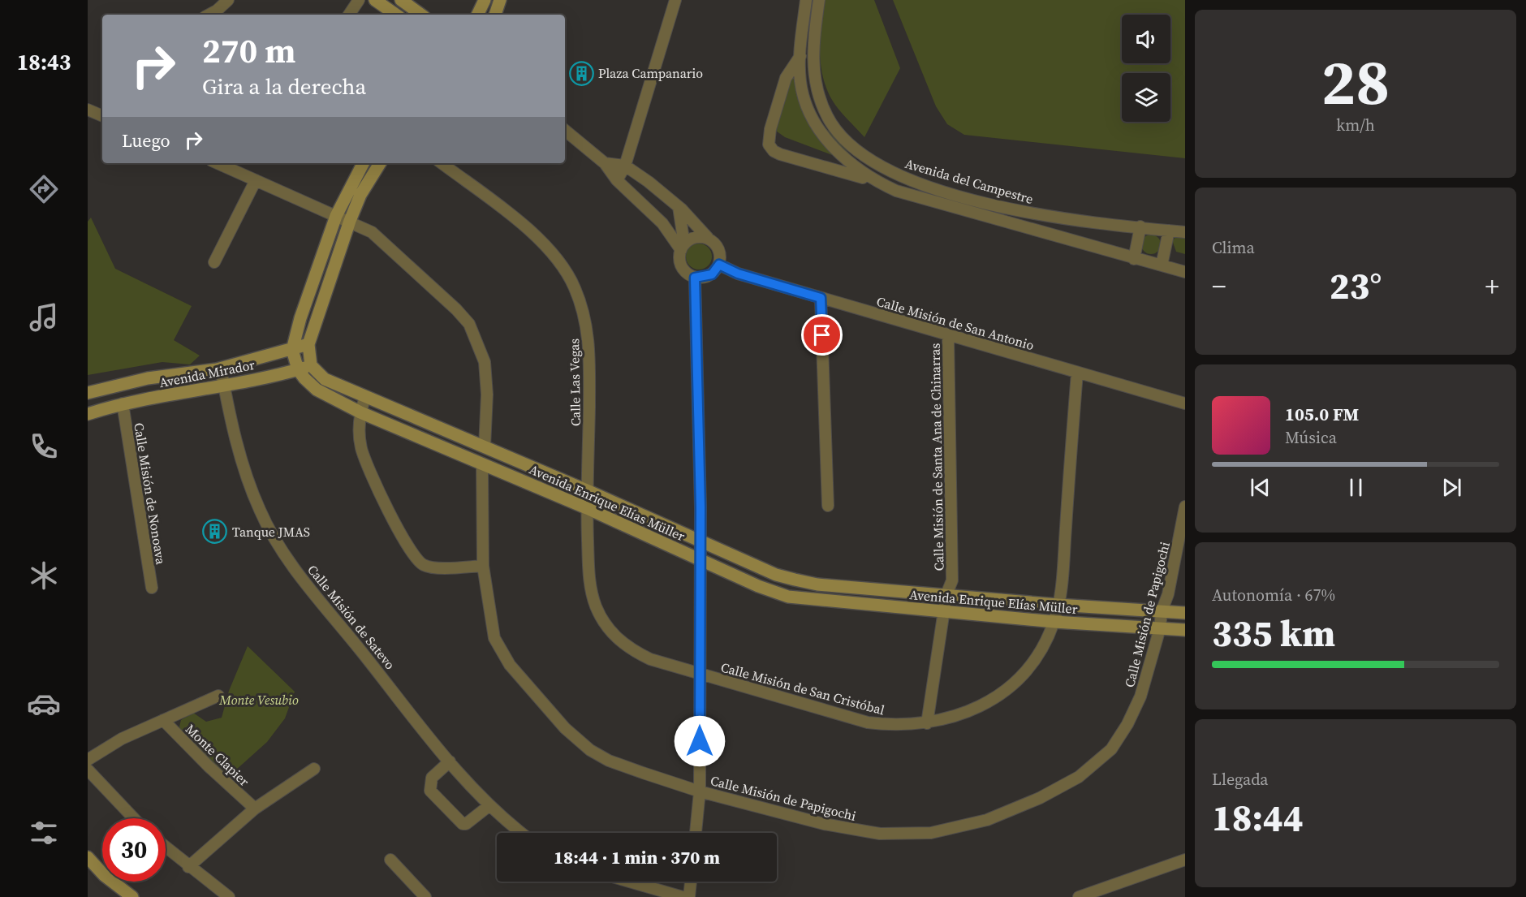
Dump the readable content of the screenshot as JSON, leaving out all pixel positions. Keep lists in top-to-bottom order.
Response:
{
  "streets": {
    "main road": ["Avenida Mirador", "Avenida Enrique Elías Müller"],
    "street": [
      "Avenida del Campestre",
      "Calle Misión de San Antonio",
      "Calle Las Vegas",
      "Calle Misión de Santa Ana de Chinarras",
      "Calle Misión de Nonoava",
      "Calle Misión de Papigochi",
      "Calle Misión de Satevo",
      "Calle Misión de San Cristóbal",
      "Monte Clapier"
    ]
  },
  "crossings": [
    ["Calle Misión de San Antonio", "Calle Misión de Santa Ana de Chinarras"],
    ["Calle Misión de San Antonio", "Calle Misión de San Cristóbal"],
    ["Avenida Mirador", "Calle Misión de Nonoava"],
    ["Avenida Mirador", "Avenida Enrique Elías Müller"],
    ["Avenida Mirador", "Calle Misión de Satevo"],
    ["Calle Las Vegas", "Avenida Enrique Elías Müller"],
    ["Calle Las Vegas", "Calle Misión de San Cristóbal"],
    ["Calle Misión de Santa Ana de Chinarras", "Avenida Enrique Elías Müller"],
    ["Calle Misión de Santa Ana de Chinarras", "Calle Misión de San Cristóbal"],
    ["Avenida Enrique Elías Müller", "Calle Misión de Papigochi"],
    ["Avenida Enrique Elías Müller", "Calle Misión de San Cristóbal"]
  ],
  "parks": ["Monte Vesubio"],
  "places": {
    "building": ["Plaza Campanario", "Tanque JMAS"]
  },
  "page": {
    "tabs": "18:43",
    "tile": [
      ["28", "km/h"],
      "Clima",
      ["Autonomía · 67%", "335 km"],
      ["Llegada", "18:44"]
    ],
    "turn": ["270 m", "Gira a la derecha"],
    "then": "Luego",
    "heat": ["−", "23°", "+"],
    "song": ["105.0 FM", "Música"],
    "limit": "30",
    "trip": "18:44 · 1 min · 370 m"
  }
}
